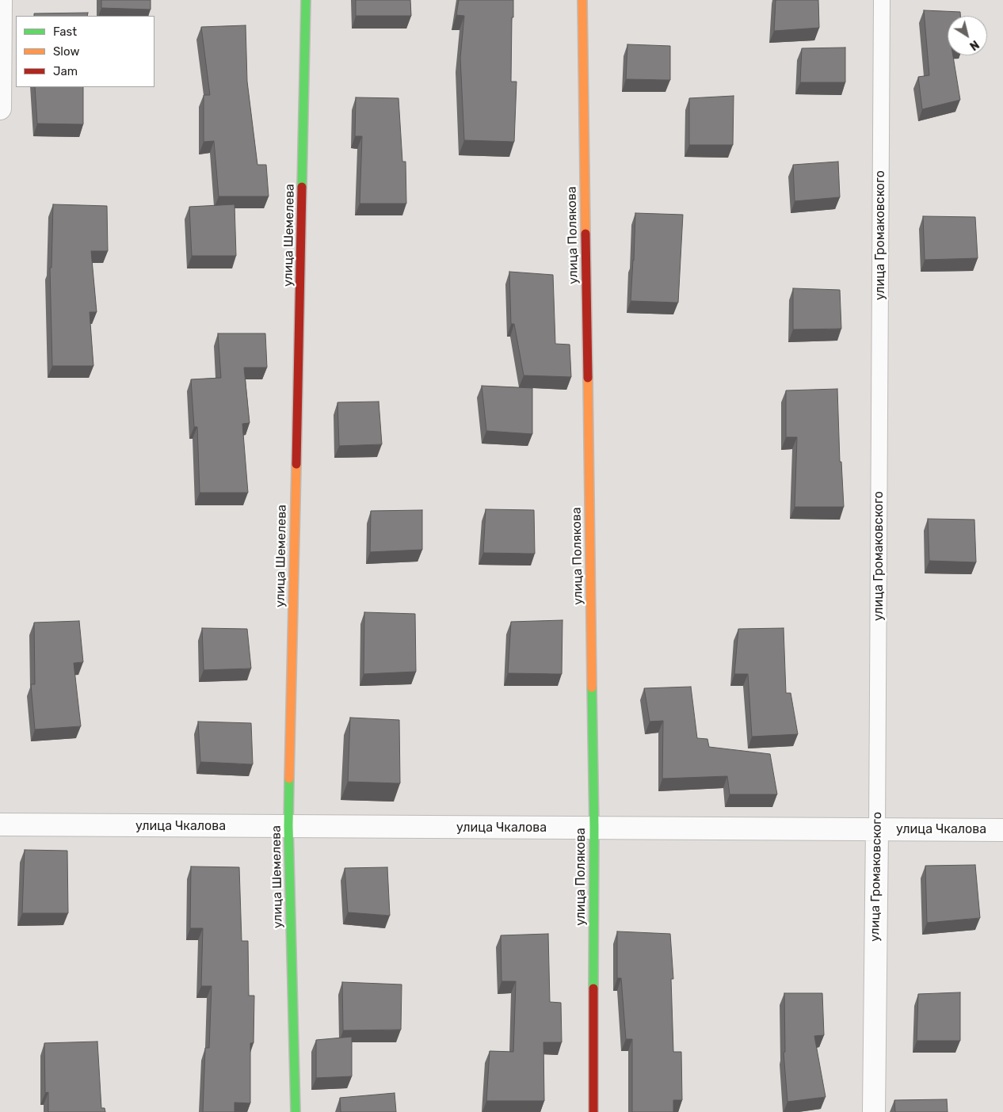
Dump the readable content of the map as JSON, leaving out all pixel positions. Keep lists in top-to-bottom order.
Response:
{
  "streets": {
    "street": [
      "улица Шемелева",
      "улица Полякова",
      "улица Громаковского",
      "улица Чкалова"
    ]
  },
  "crossings": [
    ["улица Шемелева", "улица Чкалова"],
    ["улица Полякова", "улица Чкалова"],
    ["улица Громаковского", "улица Чкалова"]
  ],
  "legend": ["Fast", "Slow", "Jam"],
  "north": "bottom right"
}
